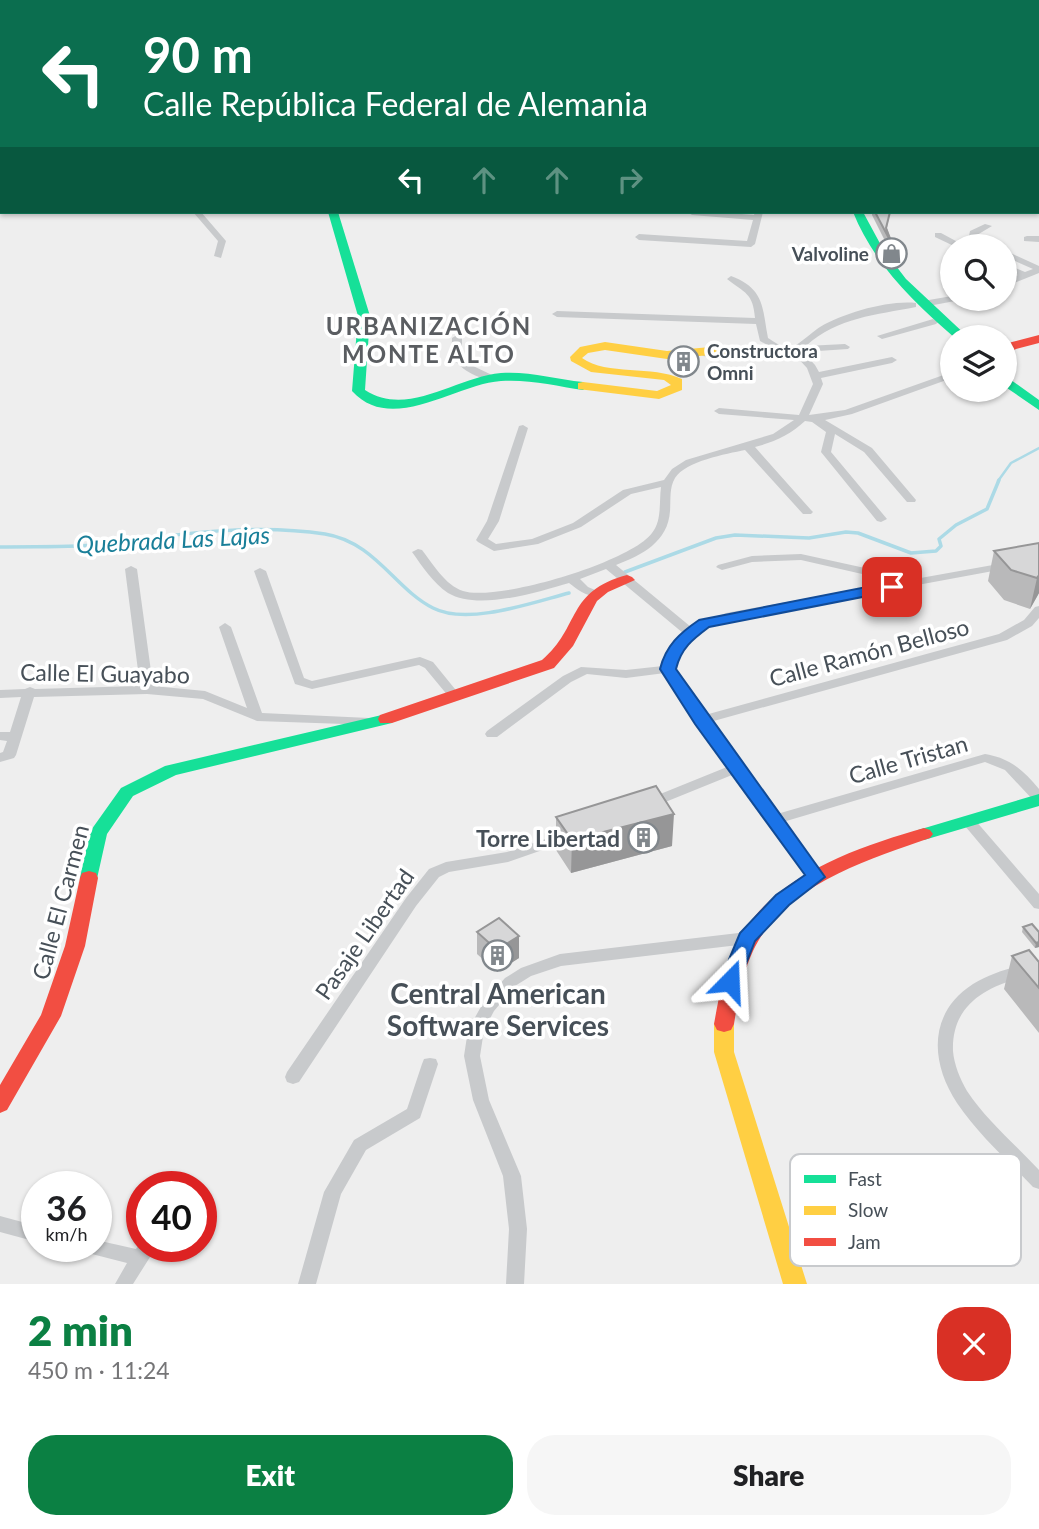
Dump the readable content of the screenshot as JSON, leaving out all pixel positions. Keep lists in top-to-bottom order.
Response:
{
  "streets": {
    "street": [
      "Calle Ramón Belloso",
      "Calle El Guayabo",
      "Calle Tristan",
      "Calle El Carmen",
      "Pasaje Libertad"
    ]
  },
  "crossings": [
    ["Calle El Guayabo", "Calle El Carmen"]
  ],
  "districts": ["URBANIZACIÓN MONTE ALTO"],
  "water": ["Quebrada Las Lajas"],
  "places": {
    "shop": ["Valvoline"],
    "building": ["Constructora Omni", "Torre Libertad", "Central American Software Services"]
  },
  "legend": ["Fast", "Slow", "Jam"],
  "page": {
    "turn": ["90 m", "Calle República Federal de Alemania"],
    "speed": "36 km/h",
    "limit": "40",
    "heading": ["2 min", "450 m · 11:24"],
    "buttons": ["Exit", "Share"]
  }
}
